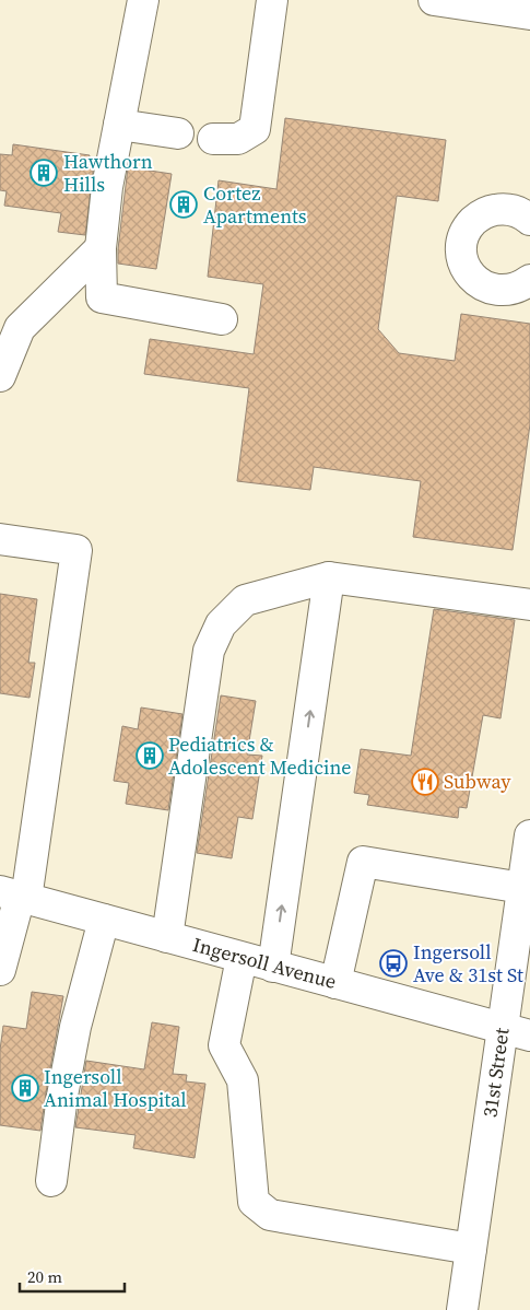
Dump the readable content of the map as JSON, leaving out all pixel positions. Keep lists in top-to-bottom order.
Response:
{
  "streets": {
    "main road": ["Ingersoll Avenue", "31st Street"]
  },
  "crossings": [
    ["Ingersoll Avenue", "31st Street"]
  ],
  "places": {
    "building": [
      "Hawthorn Hills",
      "Cortez Apartments",
      "Pediatrics & Adolescent Medicine",
      "Ingersoll Animal Hospital"
    ],
    "restaurant": ["Subway"],
    "bus stop": ["Ingersoll Ave & 31st St"]
  },
  "scale_bar": "20 m"
}
